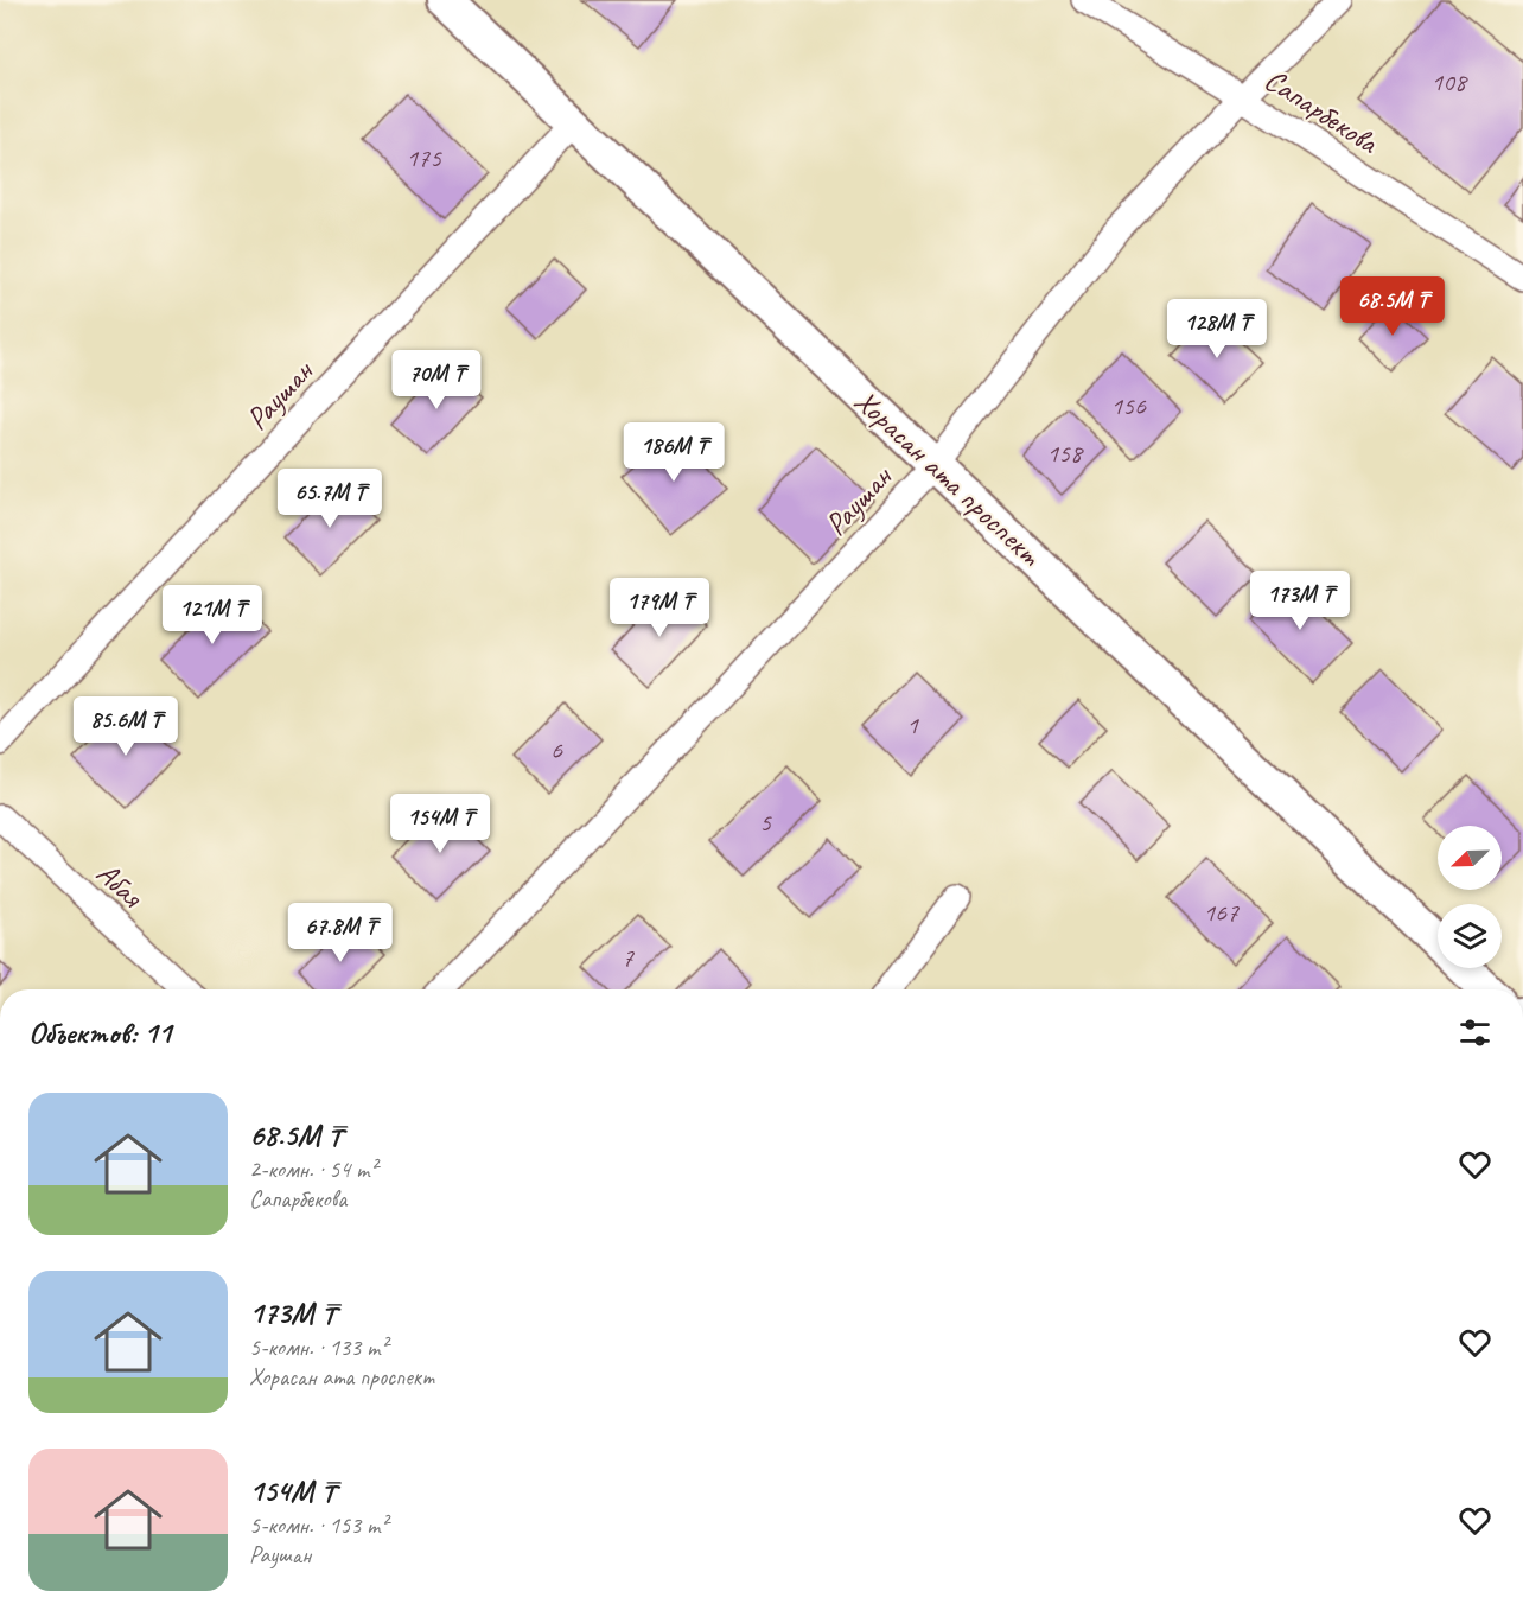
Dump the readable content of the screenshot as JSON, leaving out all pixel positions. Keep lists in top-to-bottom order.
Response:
{
  "streets": {
    "main road": ["Хорасан ата проспект"],
    "street": ["Сапарбекова", "Раушан", "Абая"]
  },
  "crossings": [
    ["Сапарбекова", "Раушан"],
    ["Раушан", "Хорасан ата проспект"]
  ],
  "house_numbers": [
    "108",
    "175",
    "156",
    "158",
    "1",
    "6",
    "5",
    "167",
    "7"
  ],
  "north": "bottom left",
  "page": {
    "price": [
      "68.5M ₸",
      "128M ₸",
      "70M ₸",
      "186M ₸",
      "65.7M ₸",
      "173M ₸",
      "179M ₸",
      "121M ₸",
      "85.6M ₸",
      "154M ₸",
      "67.8M ₸"
    ],
    "heading": "Объектов: 11",
    "list": [
      {
        "name": "68.5M ₸",
        "note": "2-комн. · 54 m² · Сапарбекова"
      },
      {
        "name": "173M ₸",
        "note": "5-комн. · 133 m² · Хорасан ата проспект"
      },
      {
        "name": "154M ₸",
        "note": "5-комн. · 153 m² · Раушан"
      }
    ]
  }
}
